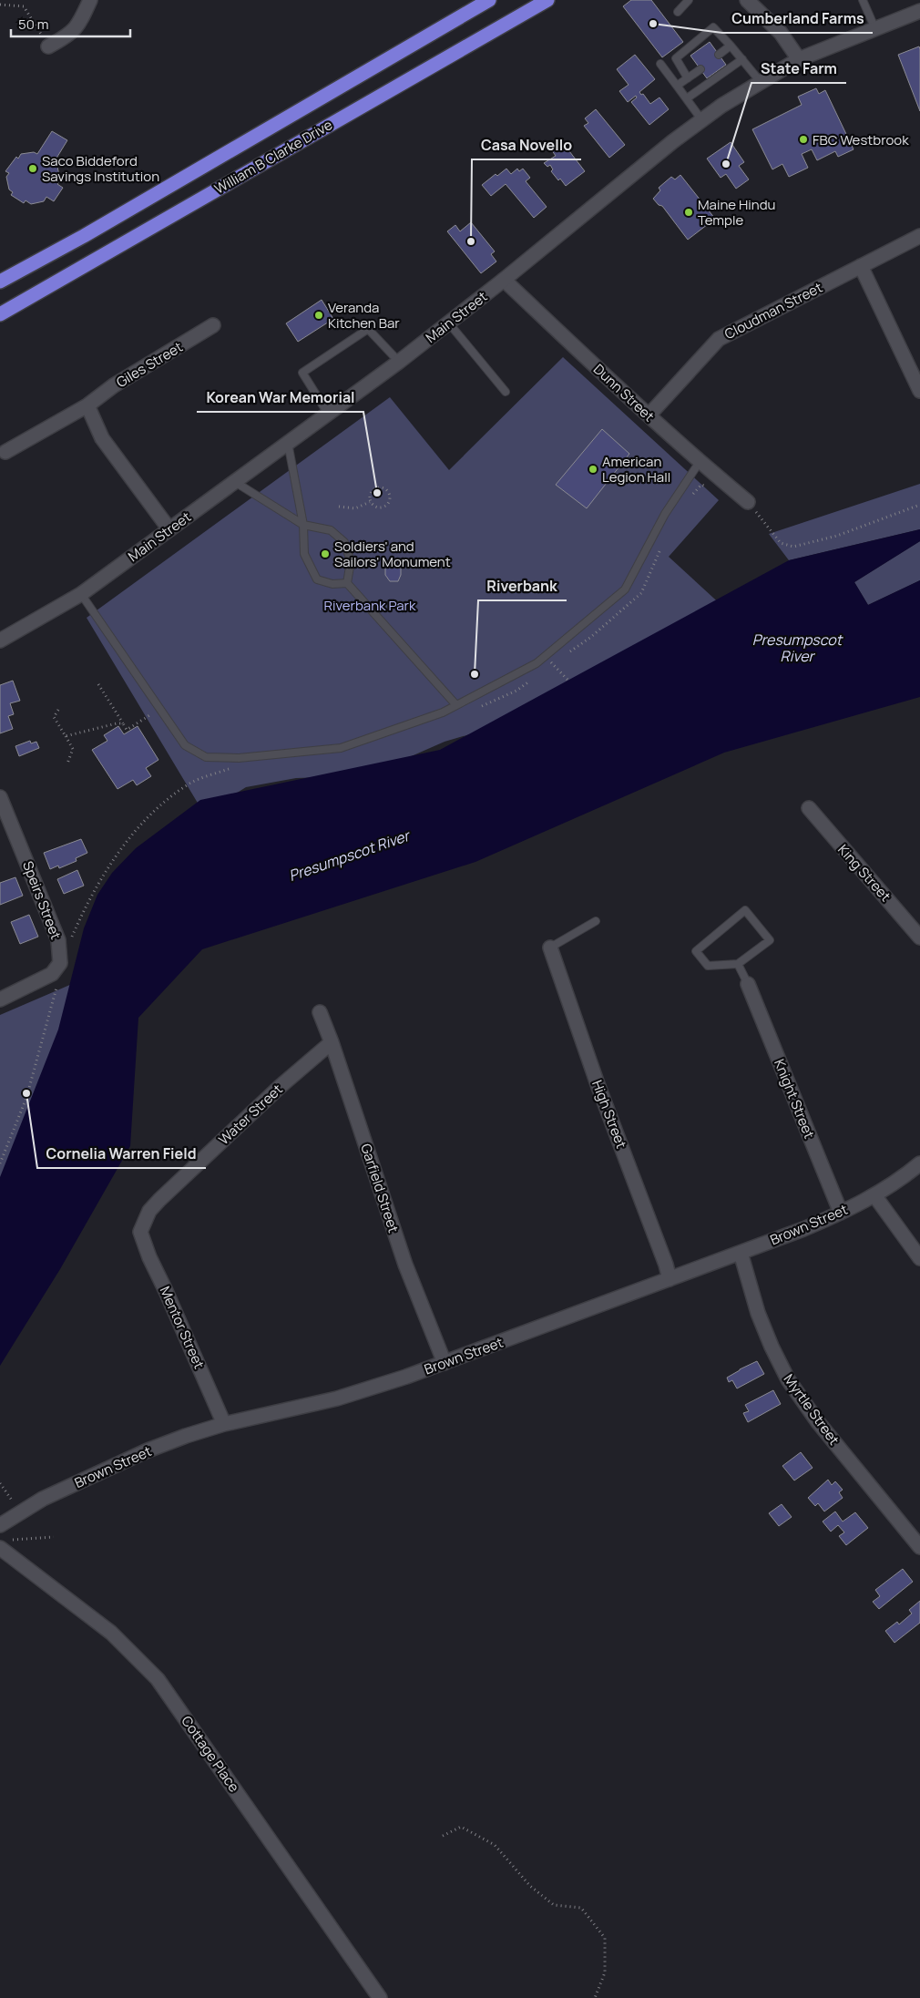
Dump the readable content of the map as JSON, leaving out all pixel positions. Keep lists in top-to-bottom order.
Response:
{
  "streets": {
    "highway": ["William B Clarke Drive"],
    "street": [
      "Cloudman Street",
      "Main Street",
      "Giles Street",
      "Dunn Street",
      "King Street",
      "Speirs Street",
      "Knight Street",
      "Water Street",
      "High Street",
      "Garfield Street",
      "Brown Street",
      "Mentor Street",
      "Myrtle Street",
      "Cottage Place"
    ]
  },
  "crossings": [
    ["Cloudman Street", "Dunn Street"],
    ["Main Street", "Dunn Street"],
    ["Knight Street", "Brown Street"],
    ["Water Street", "Garfield Street"],
    ["Water Street", "Mentor Street"],
    ["High Street", "Brown Street"],
    ["Garfield Street", "Brown Street"],
    ["Brown Street", "Mentor Street"],
    ["Brown Street", "Myrtle Street"]
  ],
  "water": ["Presumpscot River"],
  "parks": ["Riverbank Park"],
  "places": [
    "Cumberland Farms",
    "FBC Westbrook",
    "State Farm",
    "Saco Biddeford Savings Institution",
    "Maine Hindu Temple",
    "Casa Novello",
    "Veranda Kitchen Bar",
    "American Legion Hall",
    "Korean War Memorial",
    "Soldiers' and Sailors' Monument",
    "Riverbank",
    "Cornelia Warren Field"
  ],
  "scale_bar": "50 m"
}
